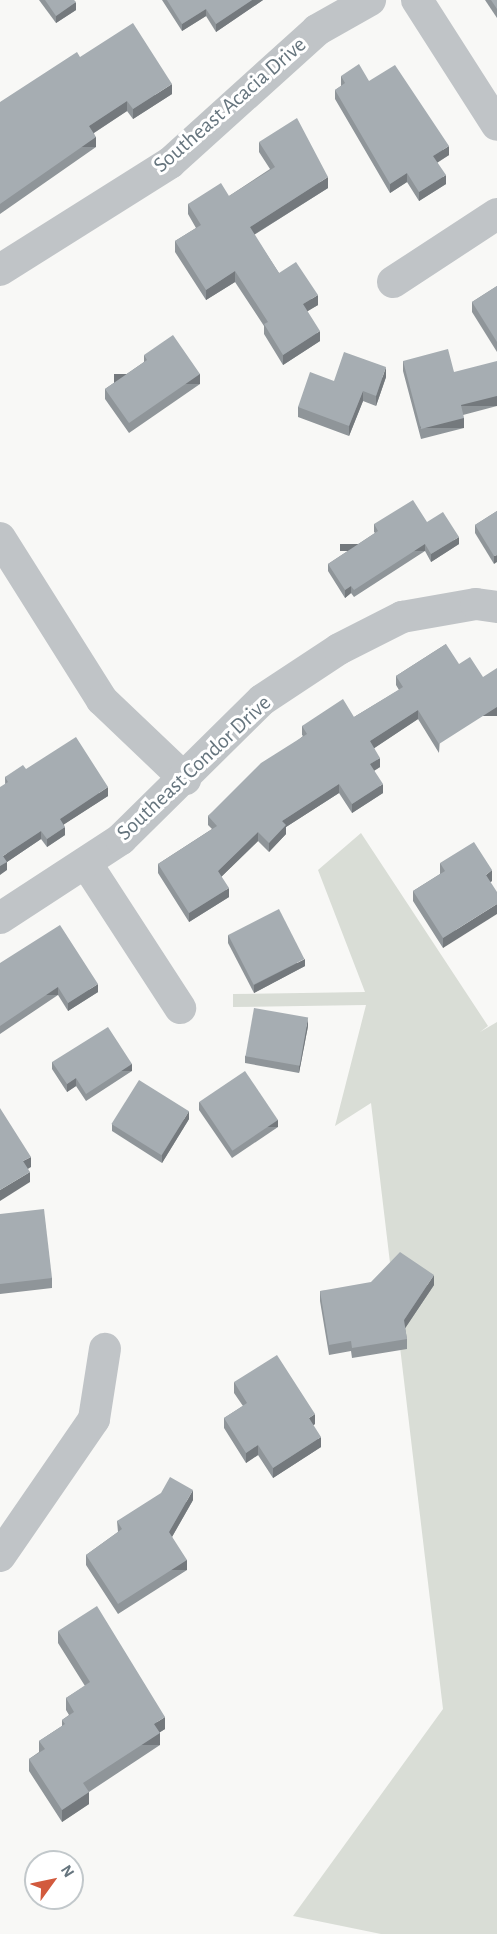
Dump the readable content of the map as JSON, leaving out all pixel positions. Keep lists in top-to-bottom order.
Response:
{
  "streets": {
    "street": ["Southeast Acacia Drive", "Southeast Condor Drive"]
  },
  "north": "top right"
}
